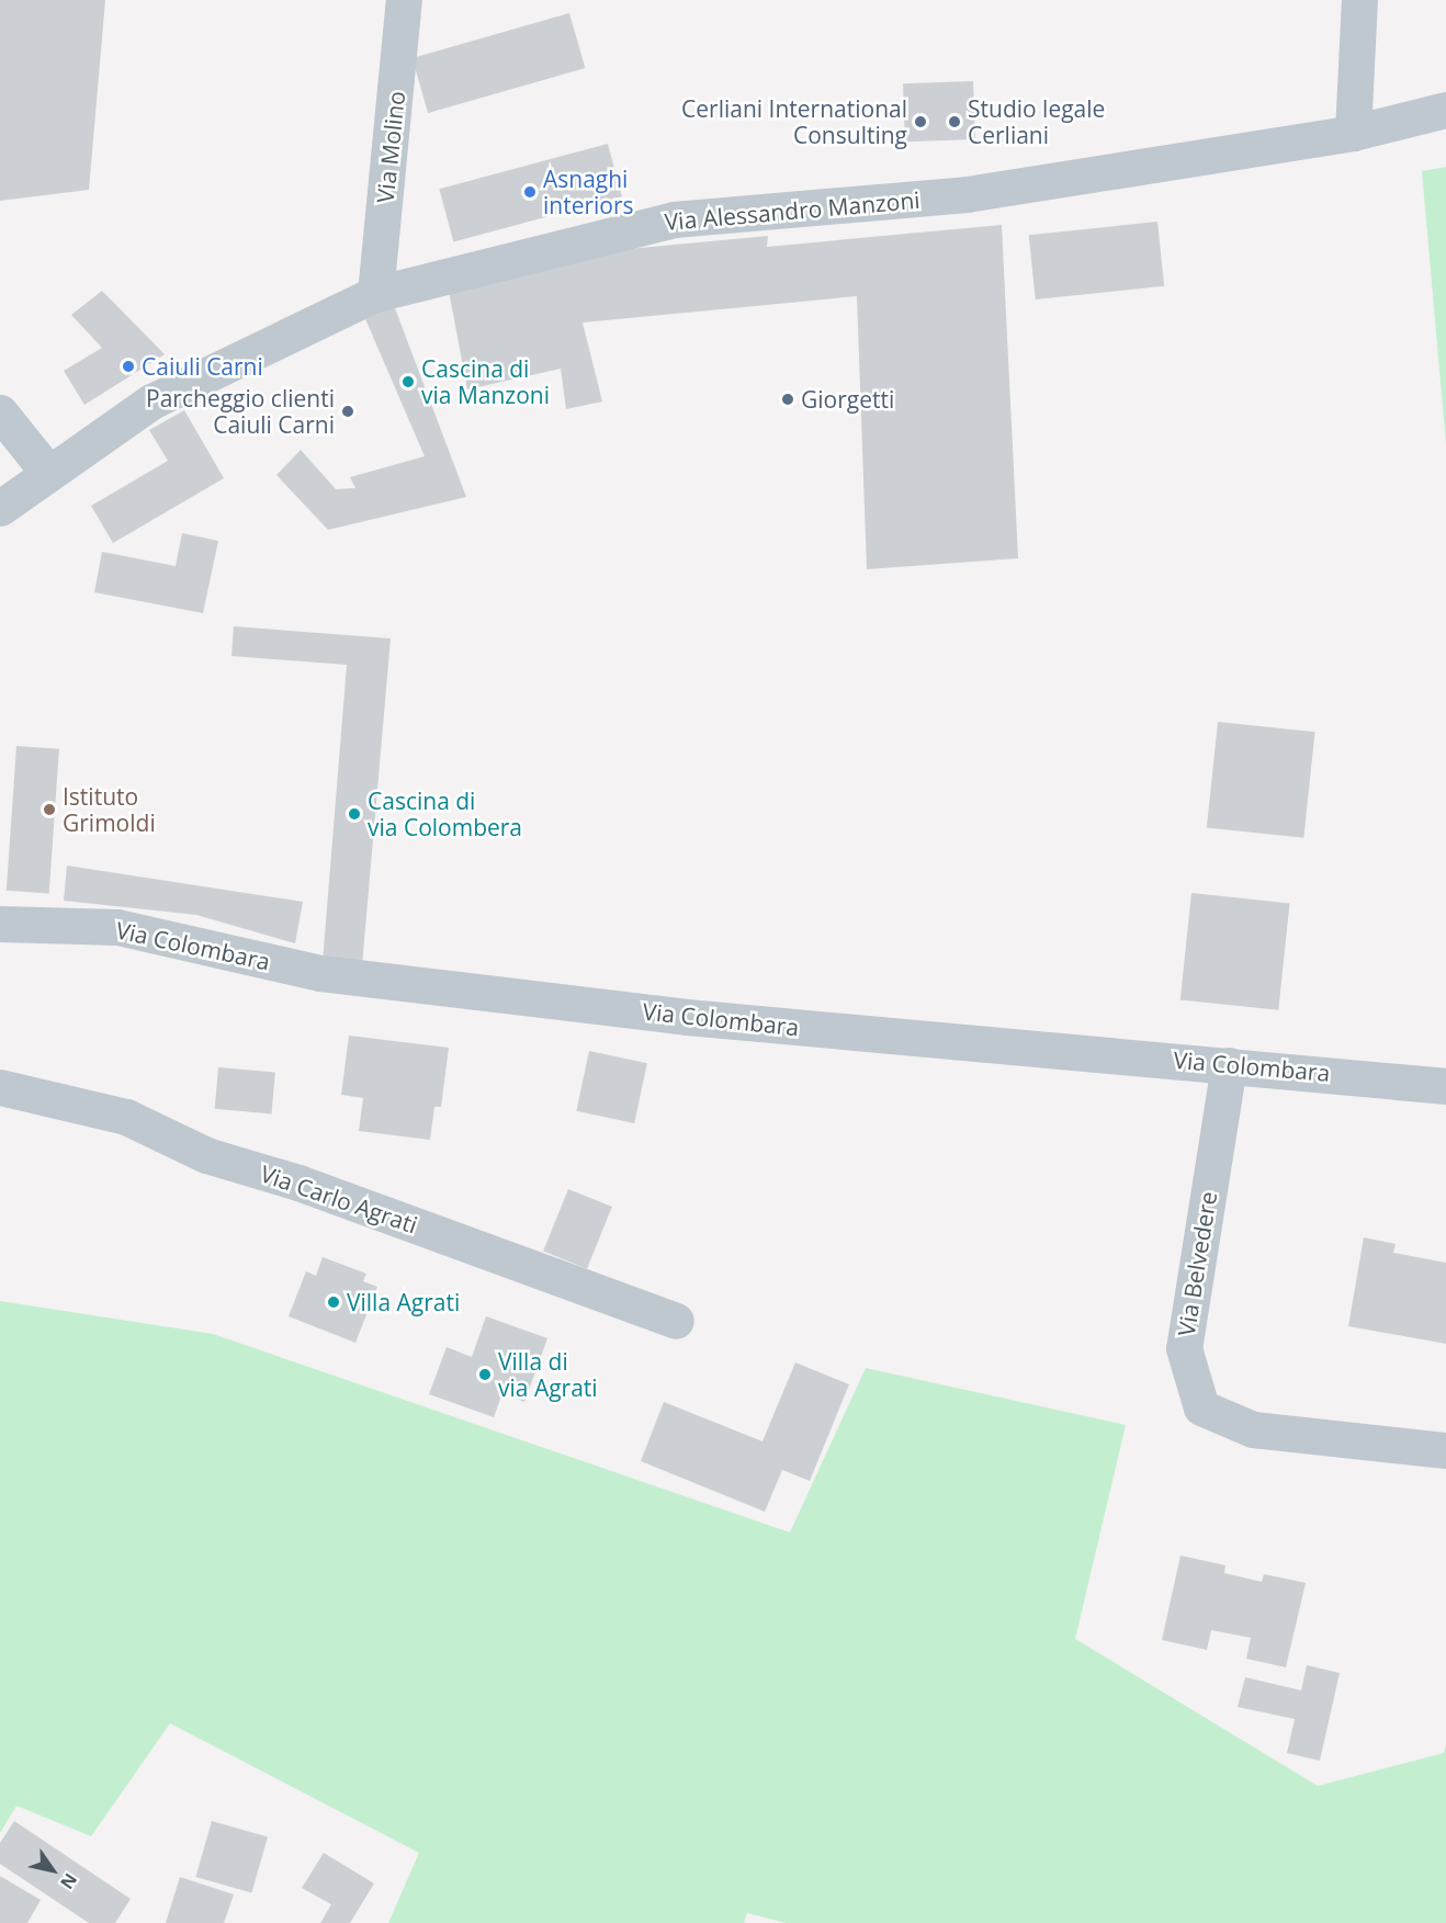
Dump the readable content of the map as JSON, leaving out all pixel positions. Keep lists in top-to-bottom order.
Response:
{
  "streets": {
    "street": [
      "Via Molino",
      "Via Alessandro Manzoni",
      "Via Colombara",
      "Via Carlo Agrati",
      "Via Belvedere"
    ]
  },
  "crossings": [
    ["Via Molino", "Via Alessandro Manzoni"],
    ["Via Colombara", "Via Belvedere"]
  ],
  "places": [
    "Cerliani International Consulting",
    "Studio legale Cerliani",
    "Asnaghi interiors",
    "Caiuli Carni",
    "Cascina di via Manzoni",
    "Giorgetti",
    "Parcheggio clienti Caiuli Carni",
    "Istituto Grimoldi",
    "Cascina di via Colombera",
    "Villa Agrati",
    "Villa di via Agrati"
  ],
  "north": "bottom right"
}
